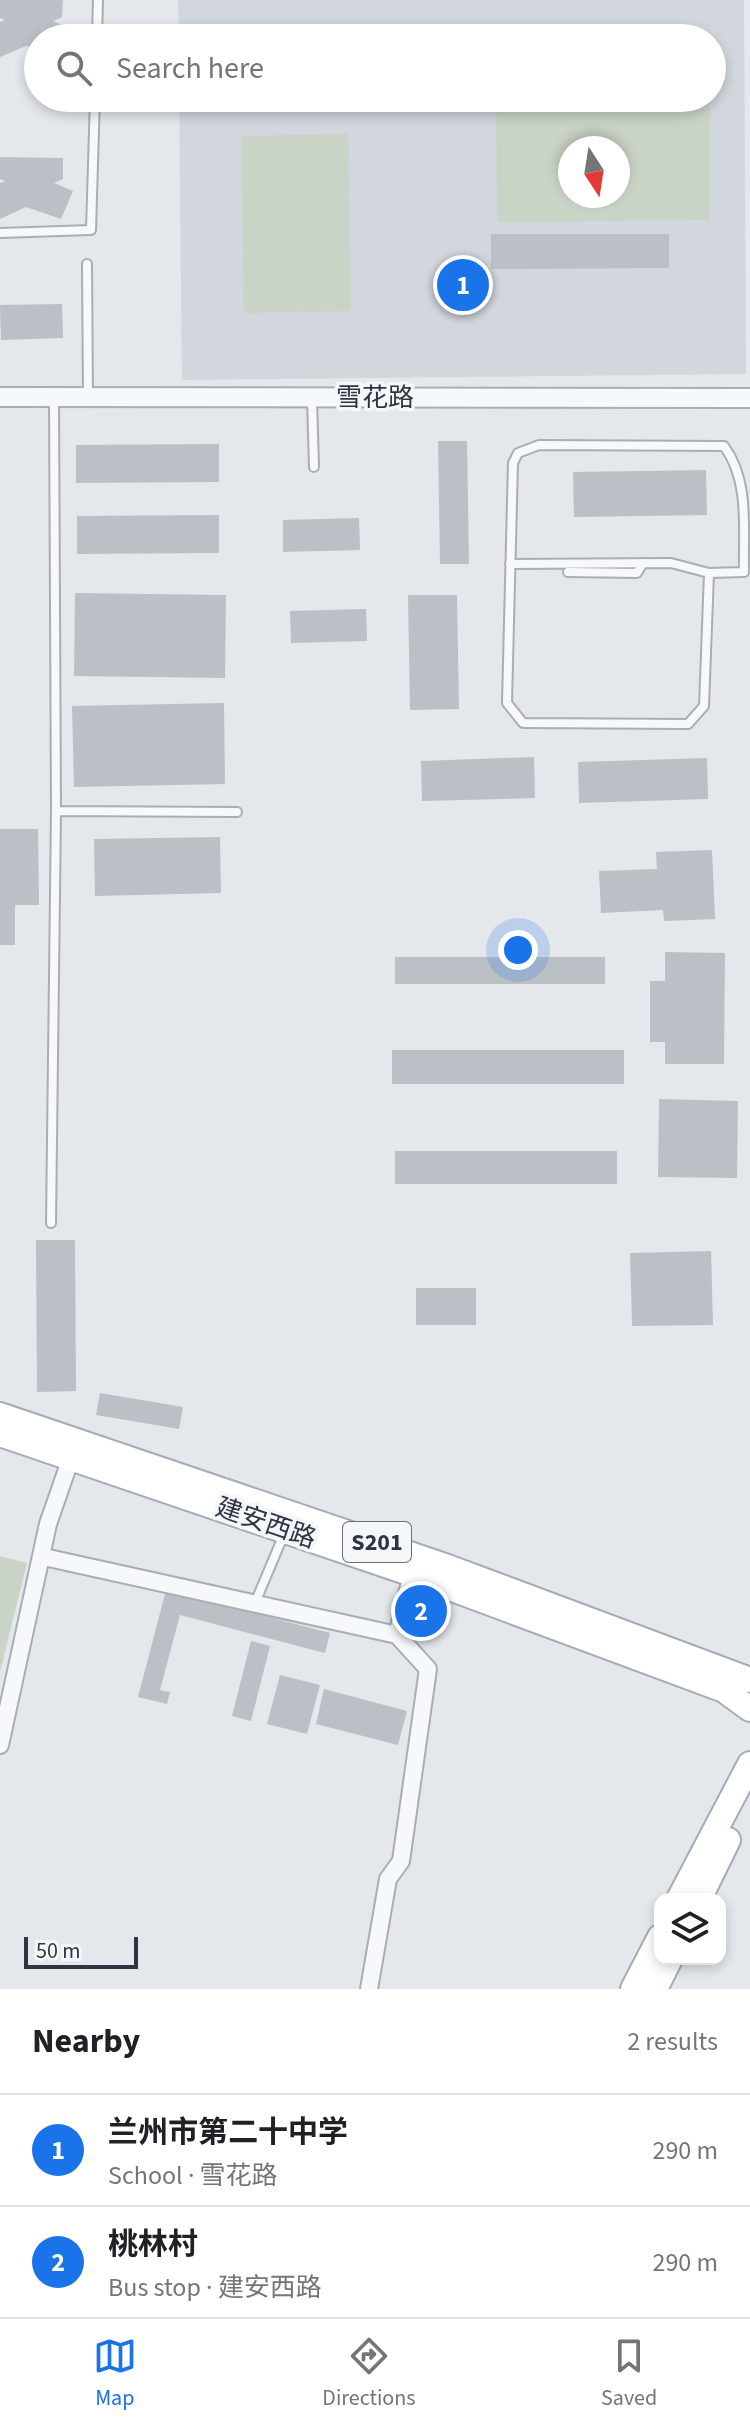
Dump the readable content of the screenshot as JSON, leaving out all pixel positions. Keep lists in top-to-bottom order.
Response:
{
  "streets": {
    "main road": ["建安西路", "S201"],
    "street": ["雪花路"]
  },
  "scale_bar": "50 m",
  "north": "bottom",
  "page": {
    "search": "Search here",
    "pins": ["1", "2"],
    "scale": "50 m",
    "heading": ["Nearby", "2 results"],
    "list": [
      {
        "mark": "1",
        "name": "兰州市第二十中学",
        "note": "School · 雪花路",
        "value": "290 m"
      },
      {
        "mark": "2",
        "name": "桃林村",
        "note": "Bus stop · 建安西路",
        "value": "290 m"
      }
    ],
    "nav": ["Map", "Directions", "Saved"]
  }
}
